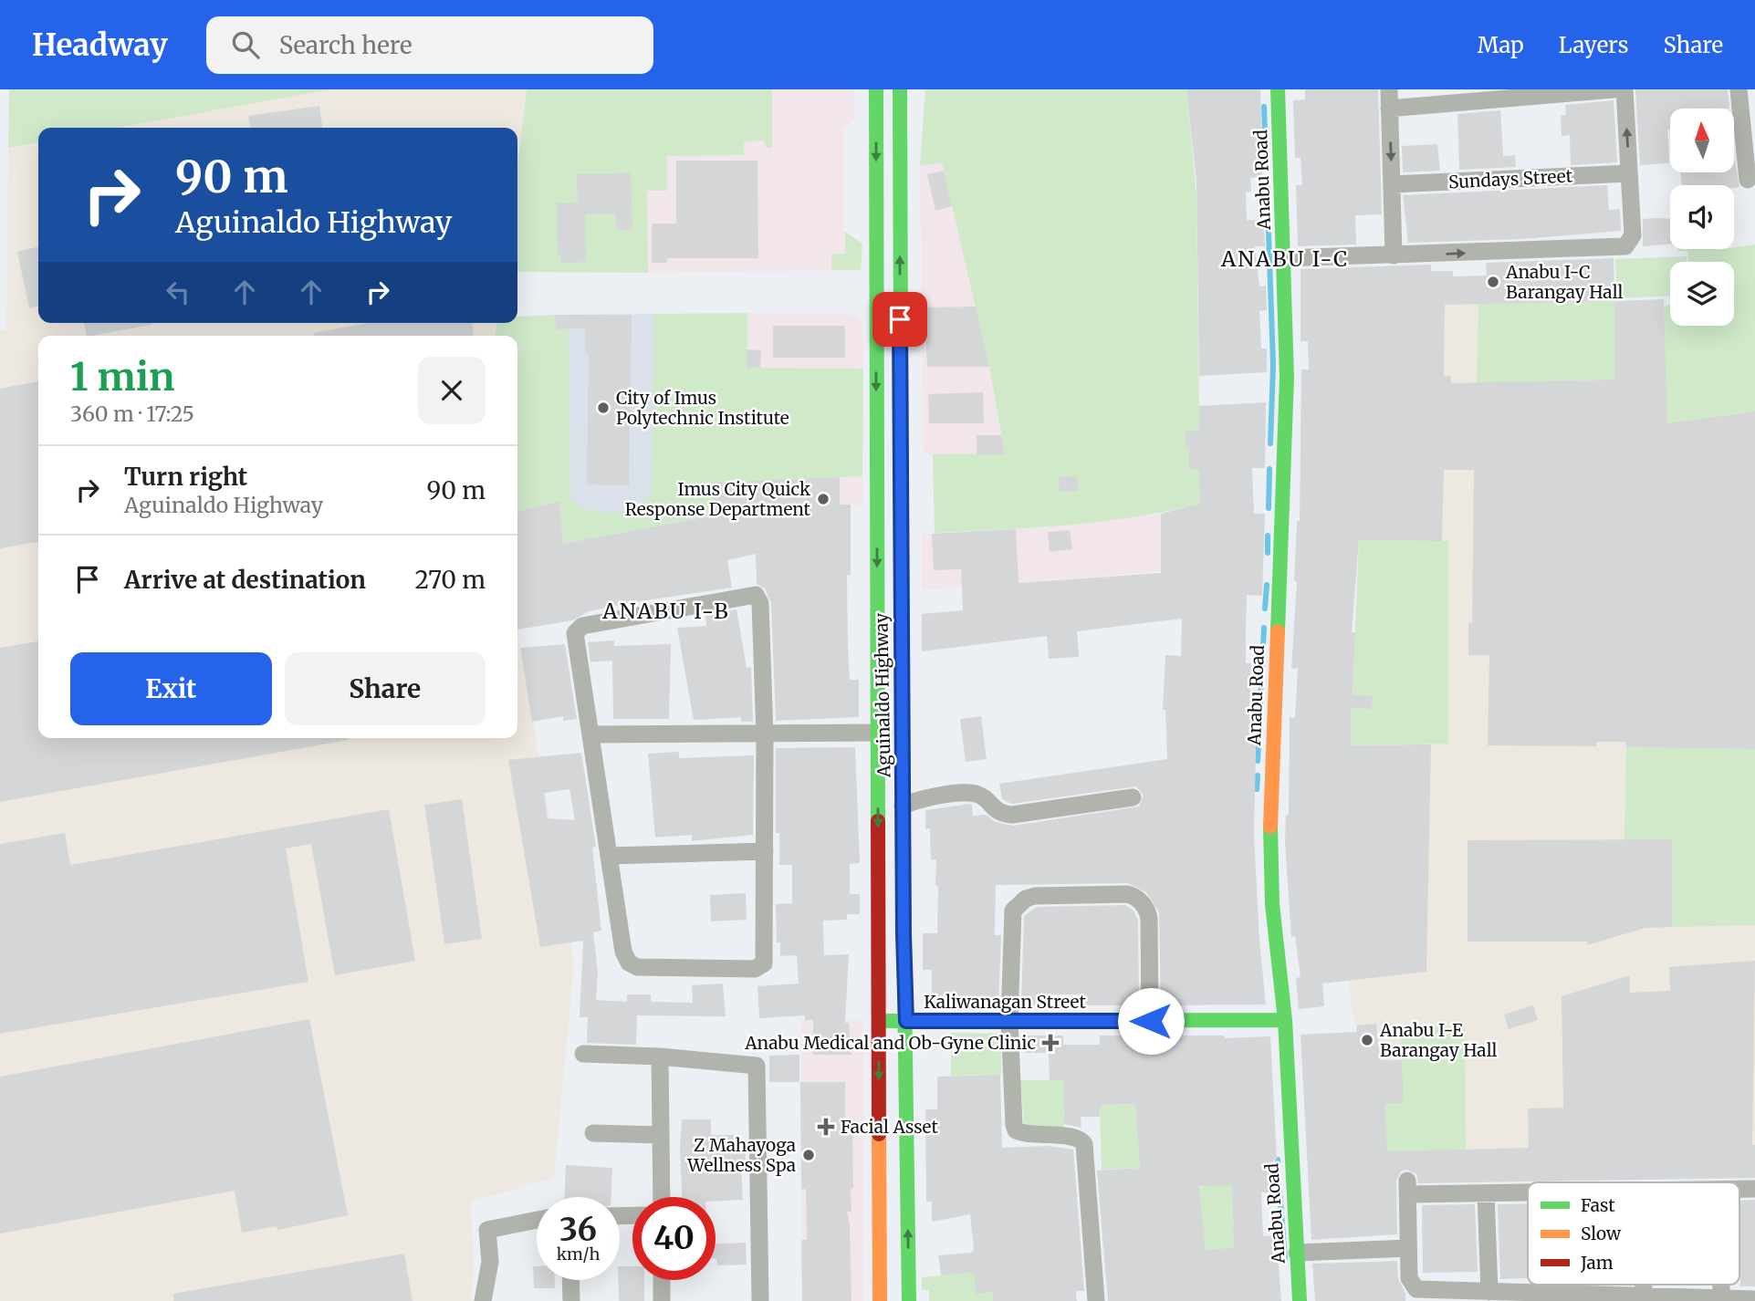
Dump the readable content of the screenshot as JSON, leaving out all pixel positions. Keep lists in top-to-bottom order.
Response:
{
  "streets": {
    "main road": ["Anabu Road", "Aguinaldo Highway", "Kaliwanagan Street"],
    "street": ["Sundays Street"]
  },
  "crossings": [
    ["Anabu Road", "Kaliwanagan Street"],
    ["Aguinaldo Highway", "Kaliwanagan Street"]
  ],
  "districts": ["ANABU I-C", "ANABU I-B"],
  "places": {
    "other": [
      "Anabu I-C Barangay Hall",
      "City of Imus Polytechnic Institute",
      "Imus City Quick Response Department",
      "Anabu I-E Barangay Hall",
      "Z Mahayoga Wellness Spa"
    ],
    "health": ["Anabu Medical and Ob-Gyne Clinic", "Facial Asset"]
  },
  "legend": ["Fast", "Slow", "Jam"],
  "north": "top",
  "page": {
    "header": "Headway",
    "search": "Search here",
    "nav": ["Map", "Layers", "Share"],
    "turn": ["90 m", "Aguinaldo Highway"],
    "heading": ["1 min", "360 m · 17:25"],
    "list": [
      {
        "name": "Turn right",
        "note": "Aguinaldo Highway",
        "value": "90 m"
      },
      {
        "name": "Arrive at destination",
        "value": "270 m"
      }
    ],
    "buttons": ["Exit", "Share"],
    "speed": "36 km/h",
    "limit": "40"
  }
}
